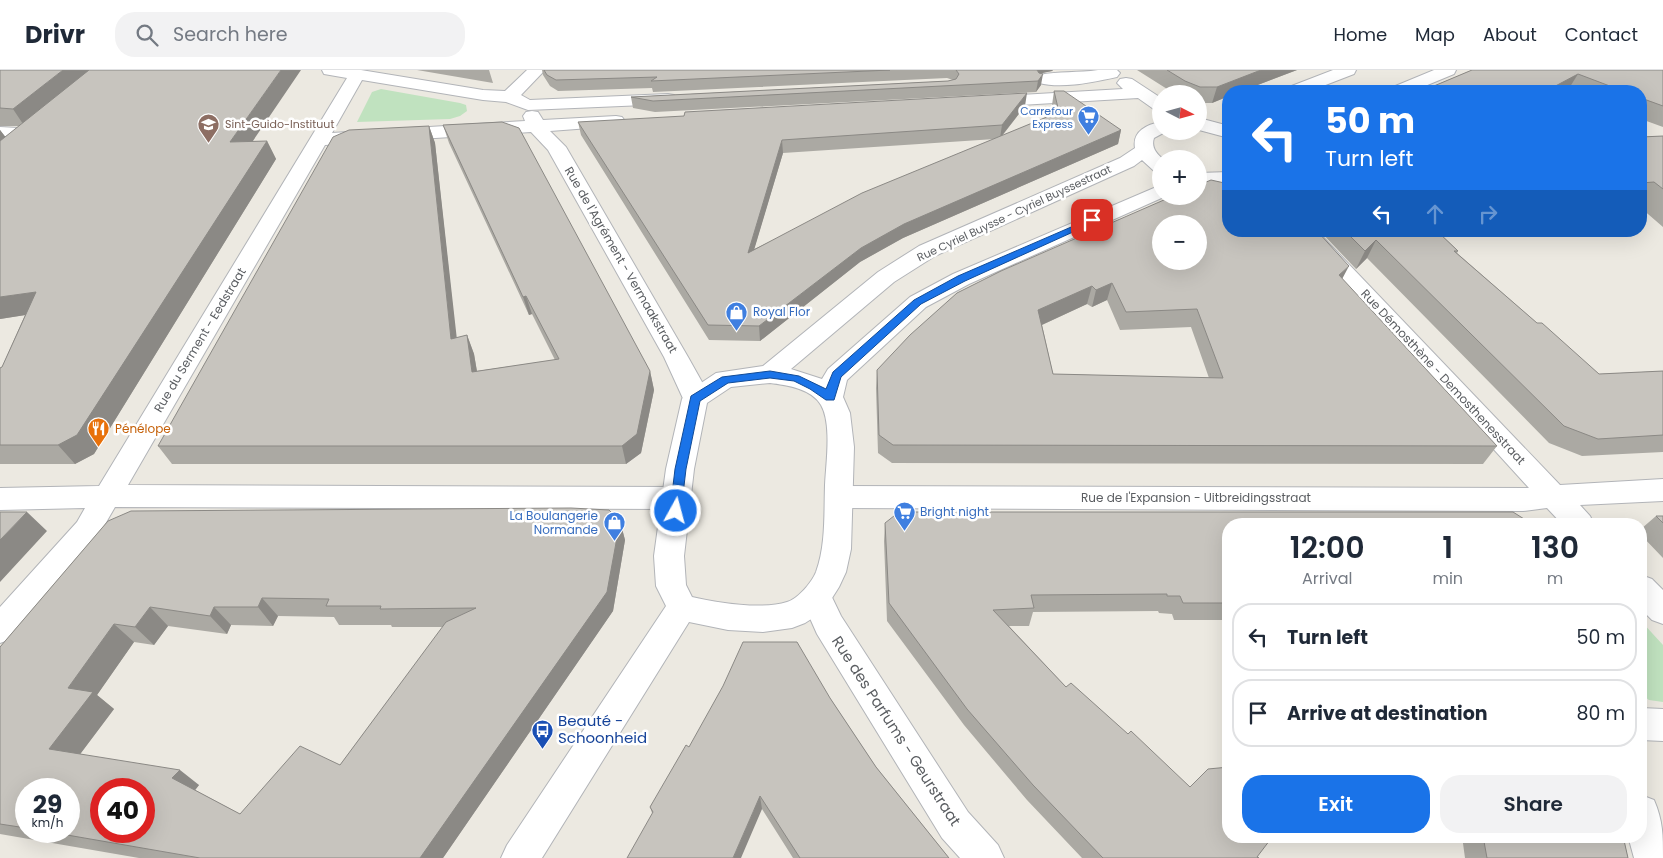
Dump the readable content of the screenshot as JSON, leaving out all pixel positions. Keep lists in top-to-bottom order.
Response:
{
  "streets": {
    "street": [
      "Rue Cyriel Buysse - Cyriel Buyssestraat",
      "Rue de l'Agrément - Vermaakstraat",
      "Rue du Serment - Eedstraat",
      "Rue Démosthène - Demosthenesstraat",
      "Rue de l'Expansion - Uitbreidingsstraat",
      "Rue des Parfums - Geurstraat"
    ]
  },
  "crossings": [
    ["Rue Démosthène - Demosthenesstraat", "Rue de l'Expansion - Uitbreidingsstraat"]
  ],
  "places": {
    "supermarket": ["Carrefour Express", "Bright night"],
    "school or university": ["Sint-Guido-Instituut"],
    "shop": ["Royal Flor", "La Boulangerie Normande"],
    "restaurant": ["Pénélope"],
    "bus stop": ["Beauté - Schoonheid"]
  },
  "north": "right",
  "page": {
    "header": "Drivr",
    "search": "Search here",
    "nav": [
      "Home",
      "Map",
      "About",
      "Contact"
    ],
    "map_buttons": ["+", "−"],
    "turn": ["50 m", "Turn left"],
    "eta": [
      "12:00",
      "Arrival",
      "1",
      "min",
      "130",
      "m"
    ],
    "list": [
      {
        "name": "Turn left",
        "value": "50 m"
      },
      {
        "name": "Arrive at destination",
        "value": "80 m"
      }
    ],
    "buttons": ["Exit", "Share"],
    "speed": "29 km/h",
    "limit": "40"
  }
}
